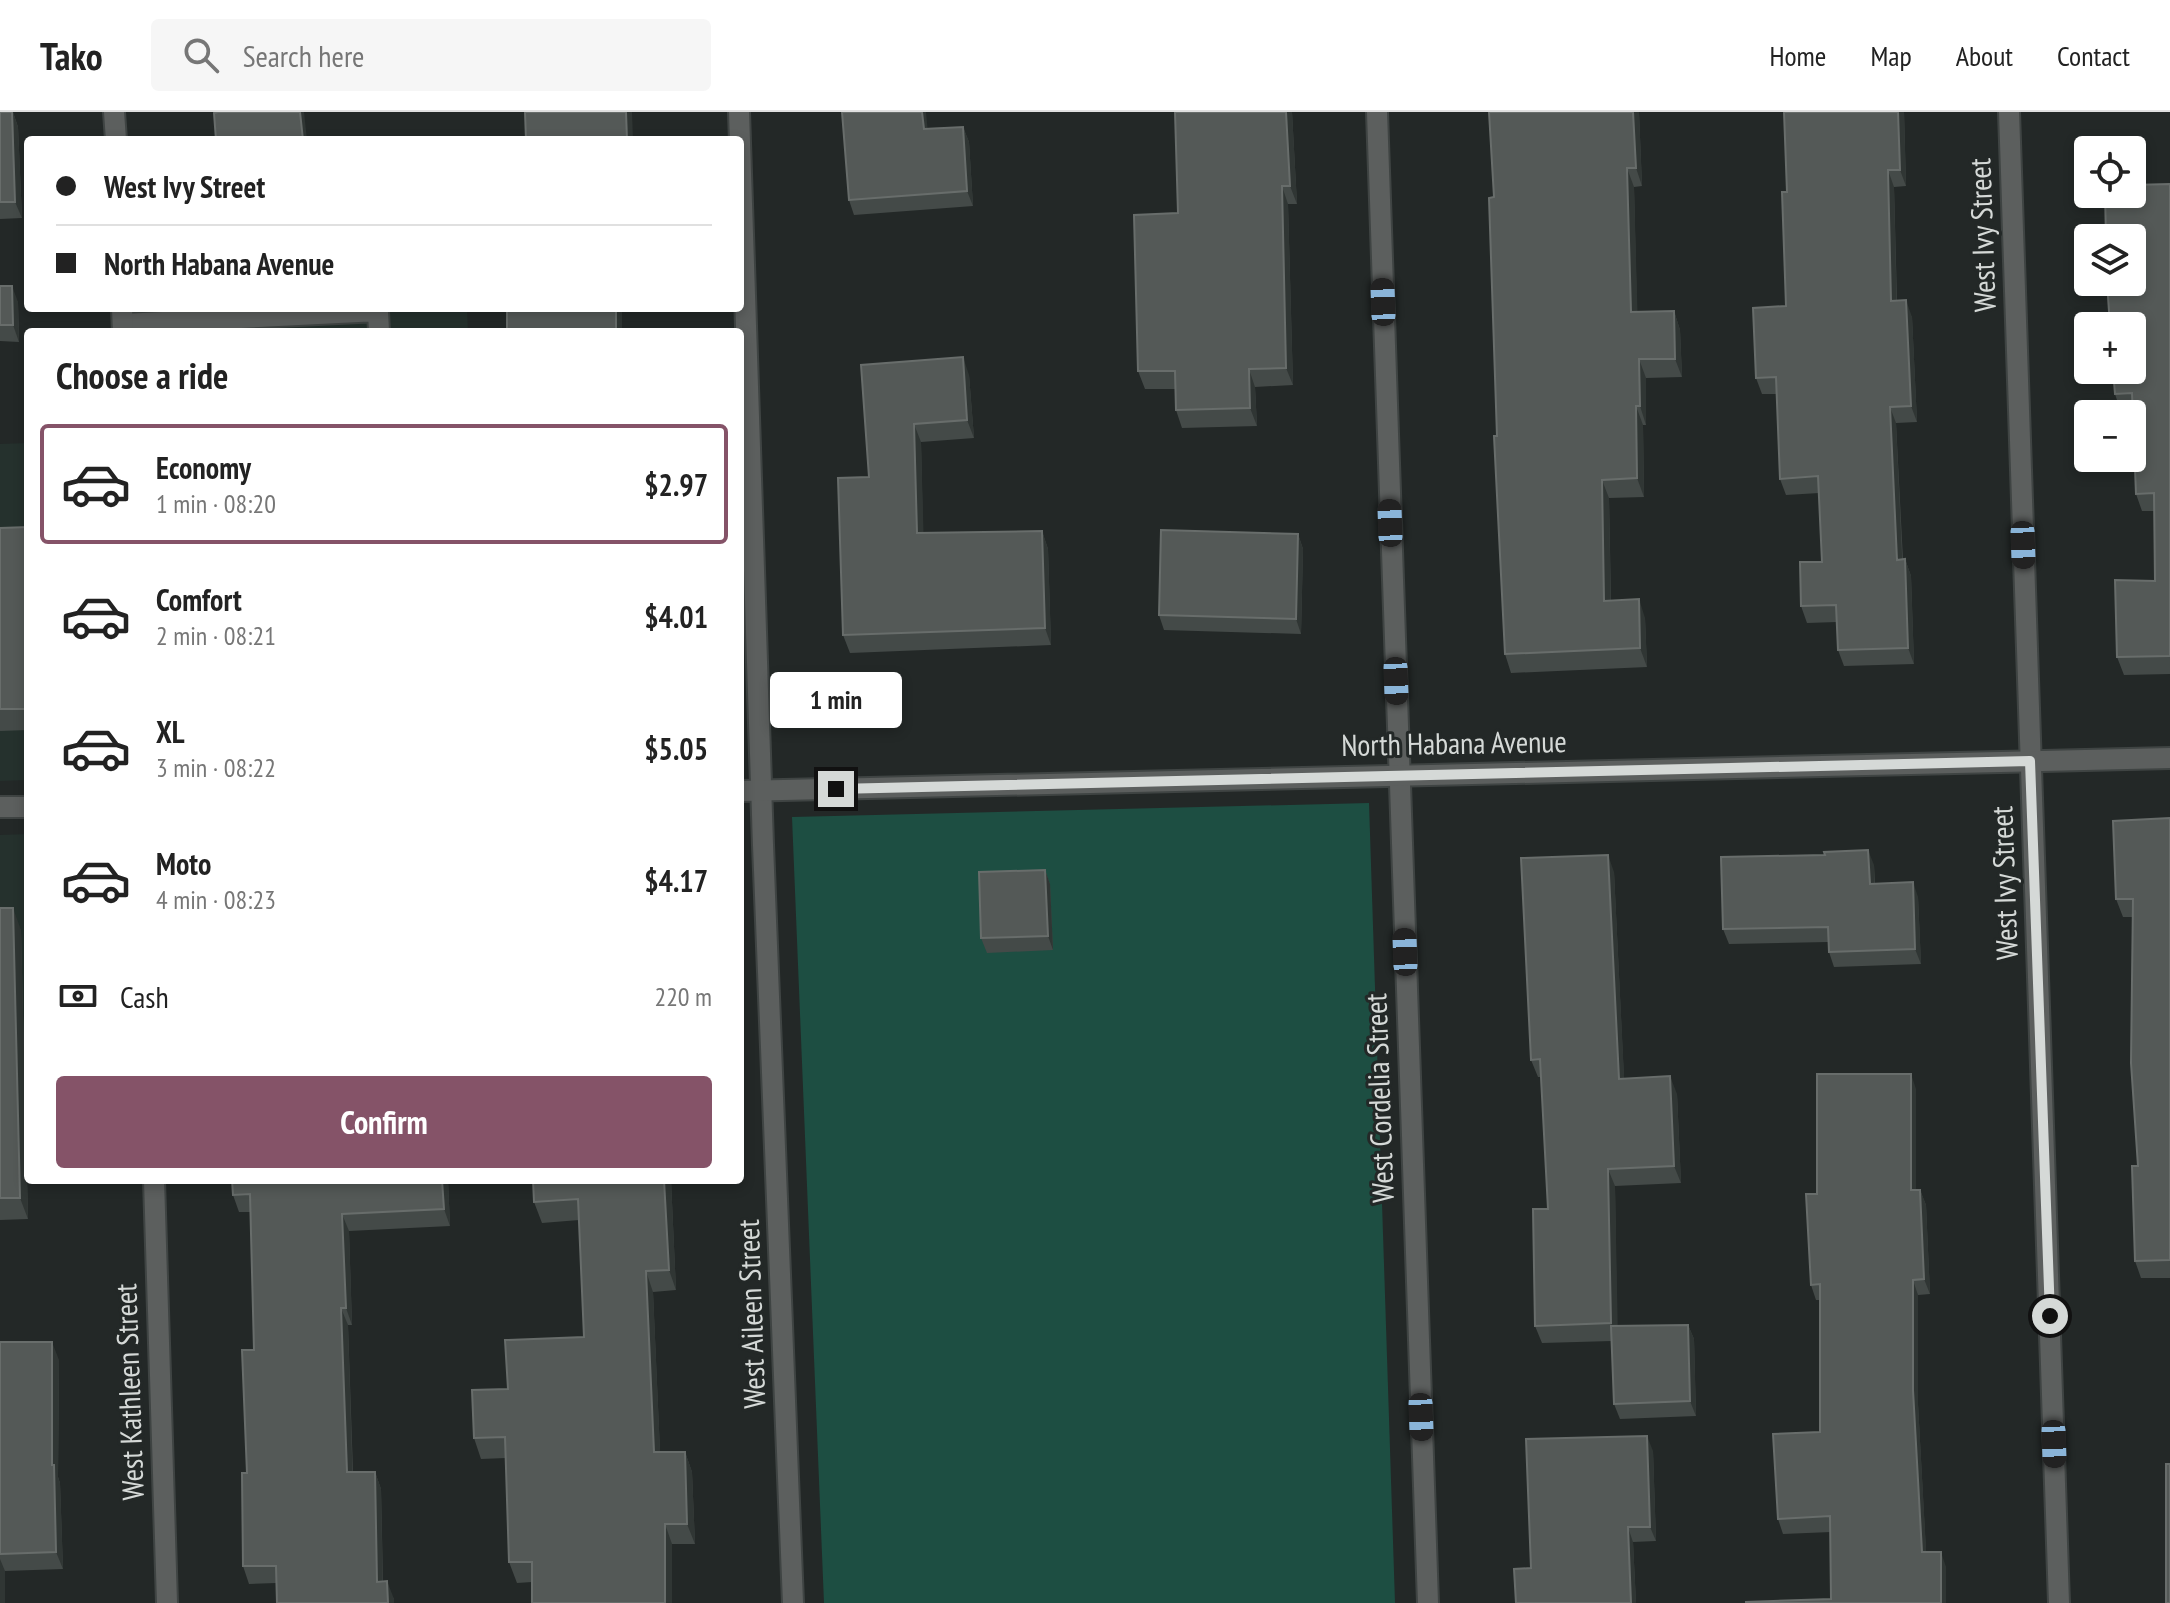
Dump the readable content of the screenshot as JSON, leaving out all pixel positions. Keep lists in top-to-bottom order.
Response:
{
  "streets": {
    "street": [
      "West Ivy Street",
      "North Habana Avenue",
      "West Cordelia Street",
      "West Aileen Street",
      "West Kathleen Street"
    ]
  },
  "crossings": [
    ["West Ivy Street", "North Habana Avenue"],
    ["North Habana Avenue", "West Cordelia Street"],
    ["North Habana Avenue", "West Aileen Street"]
  ],
  "page": {
    "header": "Tako",
    "search": "Search here",
    "nav": [
      "Home",
      "Map",
      "About",
      "Contact"
    ],
    "map_buttons": ["+", "−"],
    "banner": ["West Ivy Street", "North Habana Avenue"],
    "heading": "Choose a ride",
    "list": [
      {
        "name": "Economy",
        "note": "1 min · 08:20",
        "value": "$2.97"
      },
      {
        "name": "Comfort",
        "note": "2 min · 08:21",
        "value": "$4.01"
      },
      {
        "name": "XL",
        "note": "3 min · 08:22",
        "value": "$5.05"
      },
      {
        "name": "Moto",
        "note": "4 min · 08:23",
        "value": "$4.17"
      }
    ],
    "bubble": "1 min",
    "pay": ["Cash", "220 m"],
    "buttons": "Confirm"
  }
}
